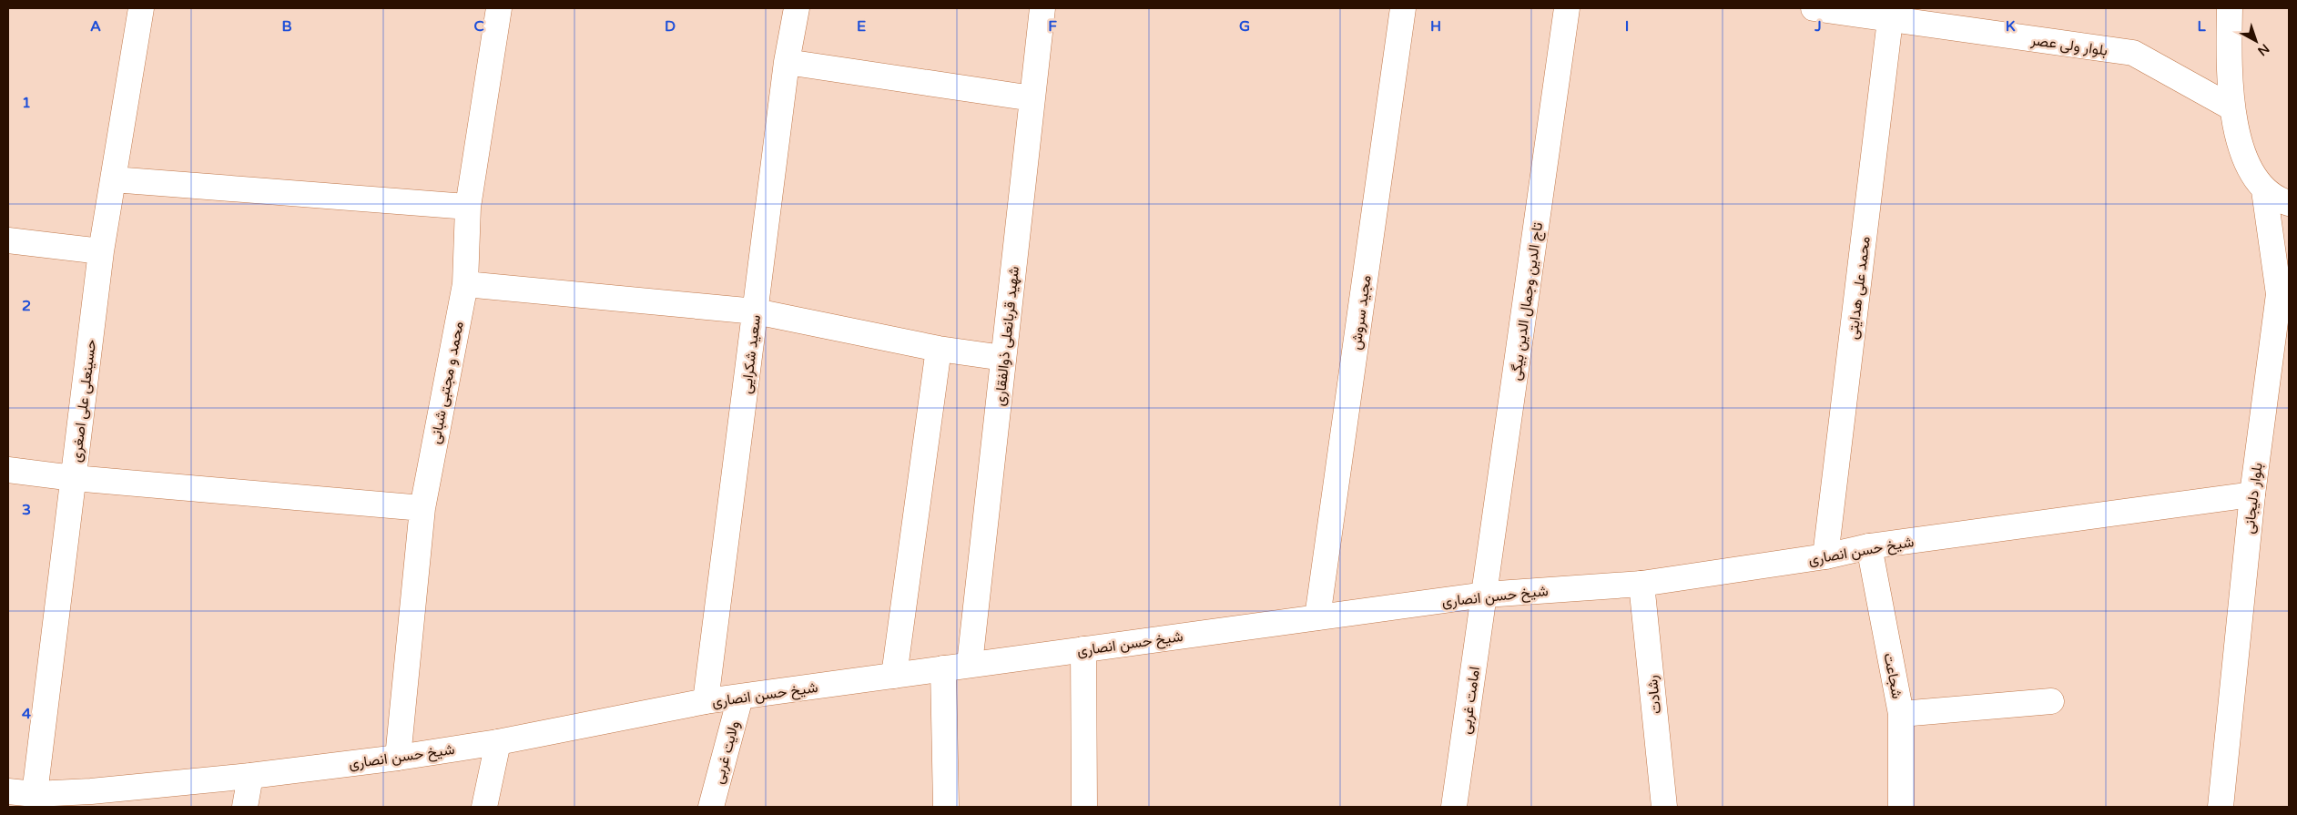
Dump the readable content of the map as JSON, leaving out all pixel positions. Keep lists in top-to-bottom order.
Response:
{
  "streets": {
    "street": [
      "بلوار ولی عصر",
      "محمد علی هدایتی",
      "تاج الدین وجمال الدین بیگی",
      "مجید سروش",
      "شهید قربانعلی ذوالفقاری",
      "سعید شکرایی",
      "محمد و مجتبی شبانی",
      "حسینعلی علی اصغری",
      "بلوار دلیجانی",
      "شیخ حسن انصاری",
      "شجاعت",
      "رشادت",
      "امامت غربی",
      "ولایت غربی"
    ]
  },
  "crossings": [
    ["بلوار ولی عصر", "محمد علی هدایتی"],
    ["محمد علی هدایتی", "شیخ حسن انصاری"],
    ["تاج الدین وجمال الدین بیگی", "شیخ حسن انصاری"],
    ["تاج الدین وجمال الدین بیگی", "امامت غربی"],
    ["مجید سروش", "شیخ حسن انصاری"],
    ["شهید قربانعلی ذوالفقاری", "شیخ حسن انصاری"],
    ["سعید شکرایی", "شیخ حسن انصاری"],
    ["محمد و مجتبی شبانی", "شیخ حسن انصاری"],
    ["حسینعلی علی اصغری", "شیخ حسن انصاری"],
    ["بلوار دلیجانی", "شیخ حسن انصاری"],
    ["شیخ حسن انصاری", "شجاعت"],
    ["شیخ حسن انصاری", "رشادت"],
    ["شیخ حسن انصاری", "امامت غربی"],
    ["شیخ حسن انصاری", "ولایت غربی"]
  ],
  "north": "bottom right",
  "grid": {
    "columns": [
      "A",
      "B",
      "C",
      "D",
      "E",
      "F",
      "G",
      "H",
      "I",
      "J",
      "K",
      "L"
    ],
    "rows": [
      "1",
      "2",
      "3",
      "4"
    ]
  }
}
